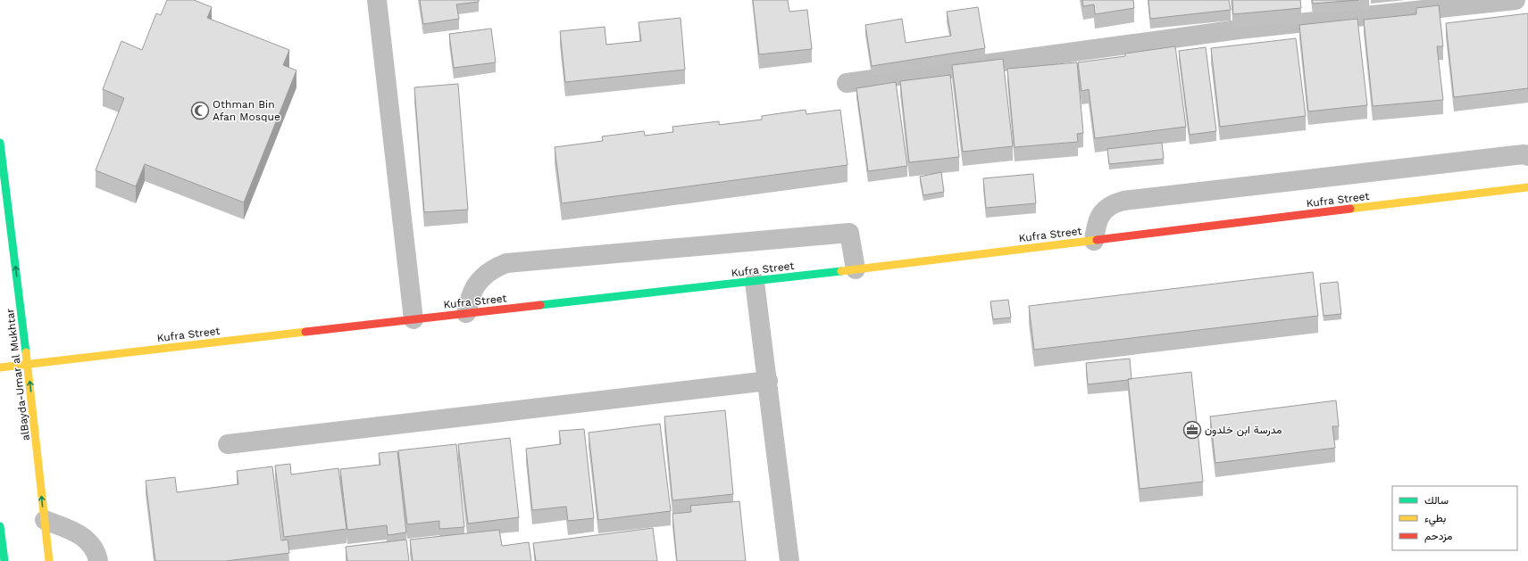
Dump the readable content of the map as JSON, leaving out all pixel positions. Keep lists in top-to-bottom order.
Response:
{
  "streets": {
    "street": ["Kufra Street", "alBayda-Umar al Mukhtar"]
  },
  "crossings": [
    ["Kufra Street", "alBayda-Umar al Mukhtar"]
  ],
  "one_way": ["alBayda-Umar al Mukhtar"],
  "places": {
    "mosque": ["Othman Bin Afan Mosque"],
    "office": ["مدرسة ابن خلدون"]
  },
  "legend": ["سالك", "بطيء", "مزدحم"]
}
